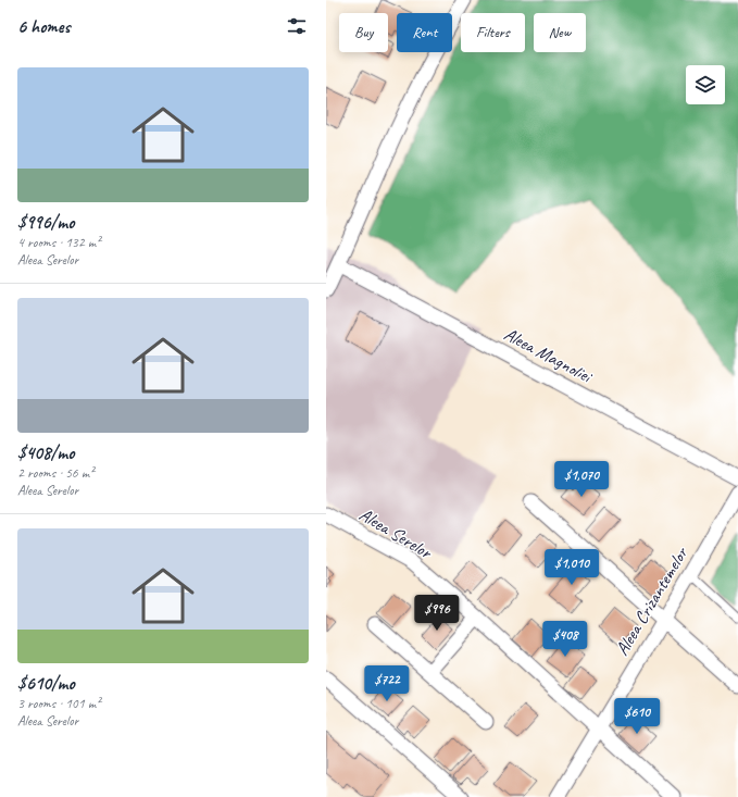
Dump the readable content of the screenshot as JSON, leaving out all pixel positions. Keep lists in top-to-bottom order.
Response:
{
  "streets": {
    "street": ["Aleea Magnoliei", "Aleea Serelor", "Aleea Crizantemelor"]
  },
  "crossings": [
    ["Aleea Serelor", "Aleea Crizantemelor"]
  ],
  "page": {
    "heading": "6 homes",
    "chip": [
      "Buy",
      "Rent",
      "Filters",
      "New"
    ],
    "list": [
      {
        "name": "$996/mo",
        "note": "4 rooms · 132 m² · Aleea Serelor"
      },
      {
        "name": "$408/mo",
        "note": "2 rooms · 56 m² · Aleea Serelor"
      },
      {
        "name": "$610/mo",
        "note": "3 rooms · 101 m² · Aleea Serelor"
      }
    ],
    "price": [
      "$1,070",
      "$1,010",
      "$996",
      "$408",
      "$722",
      "$610"
    ]
  }
}
